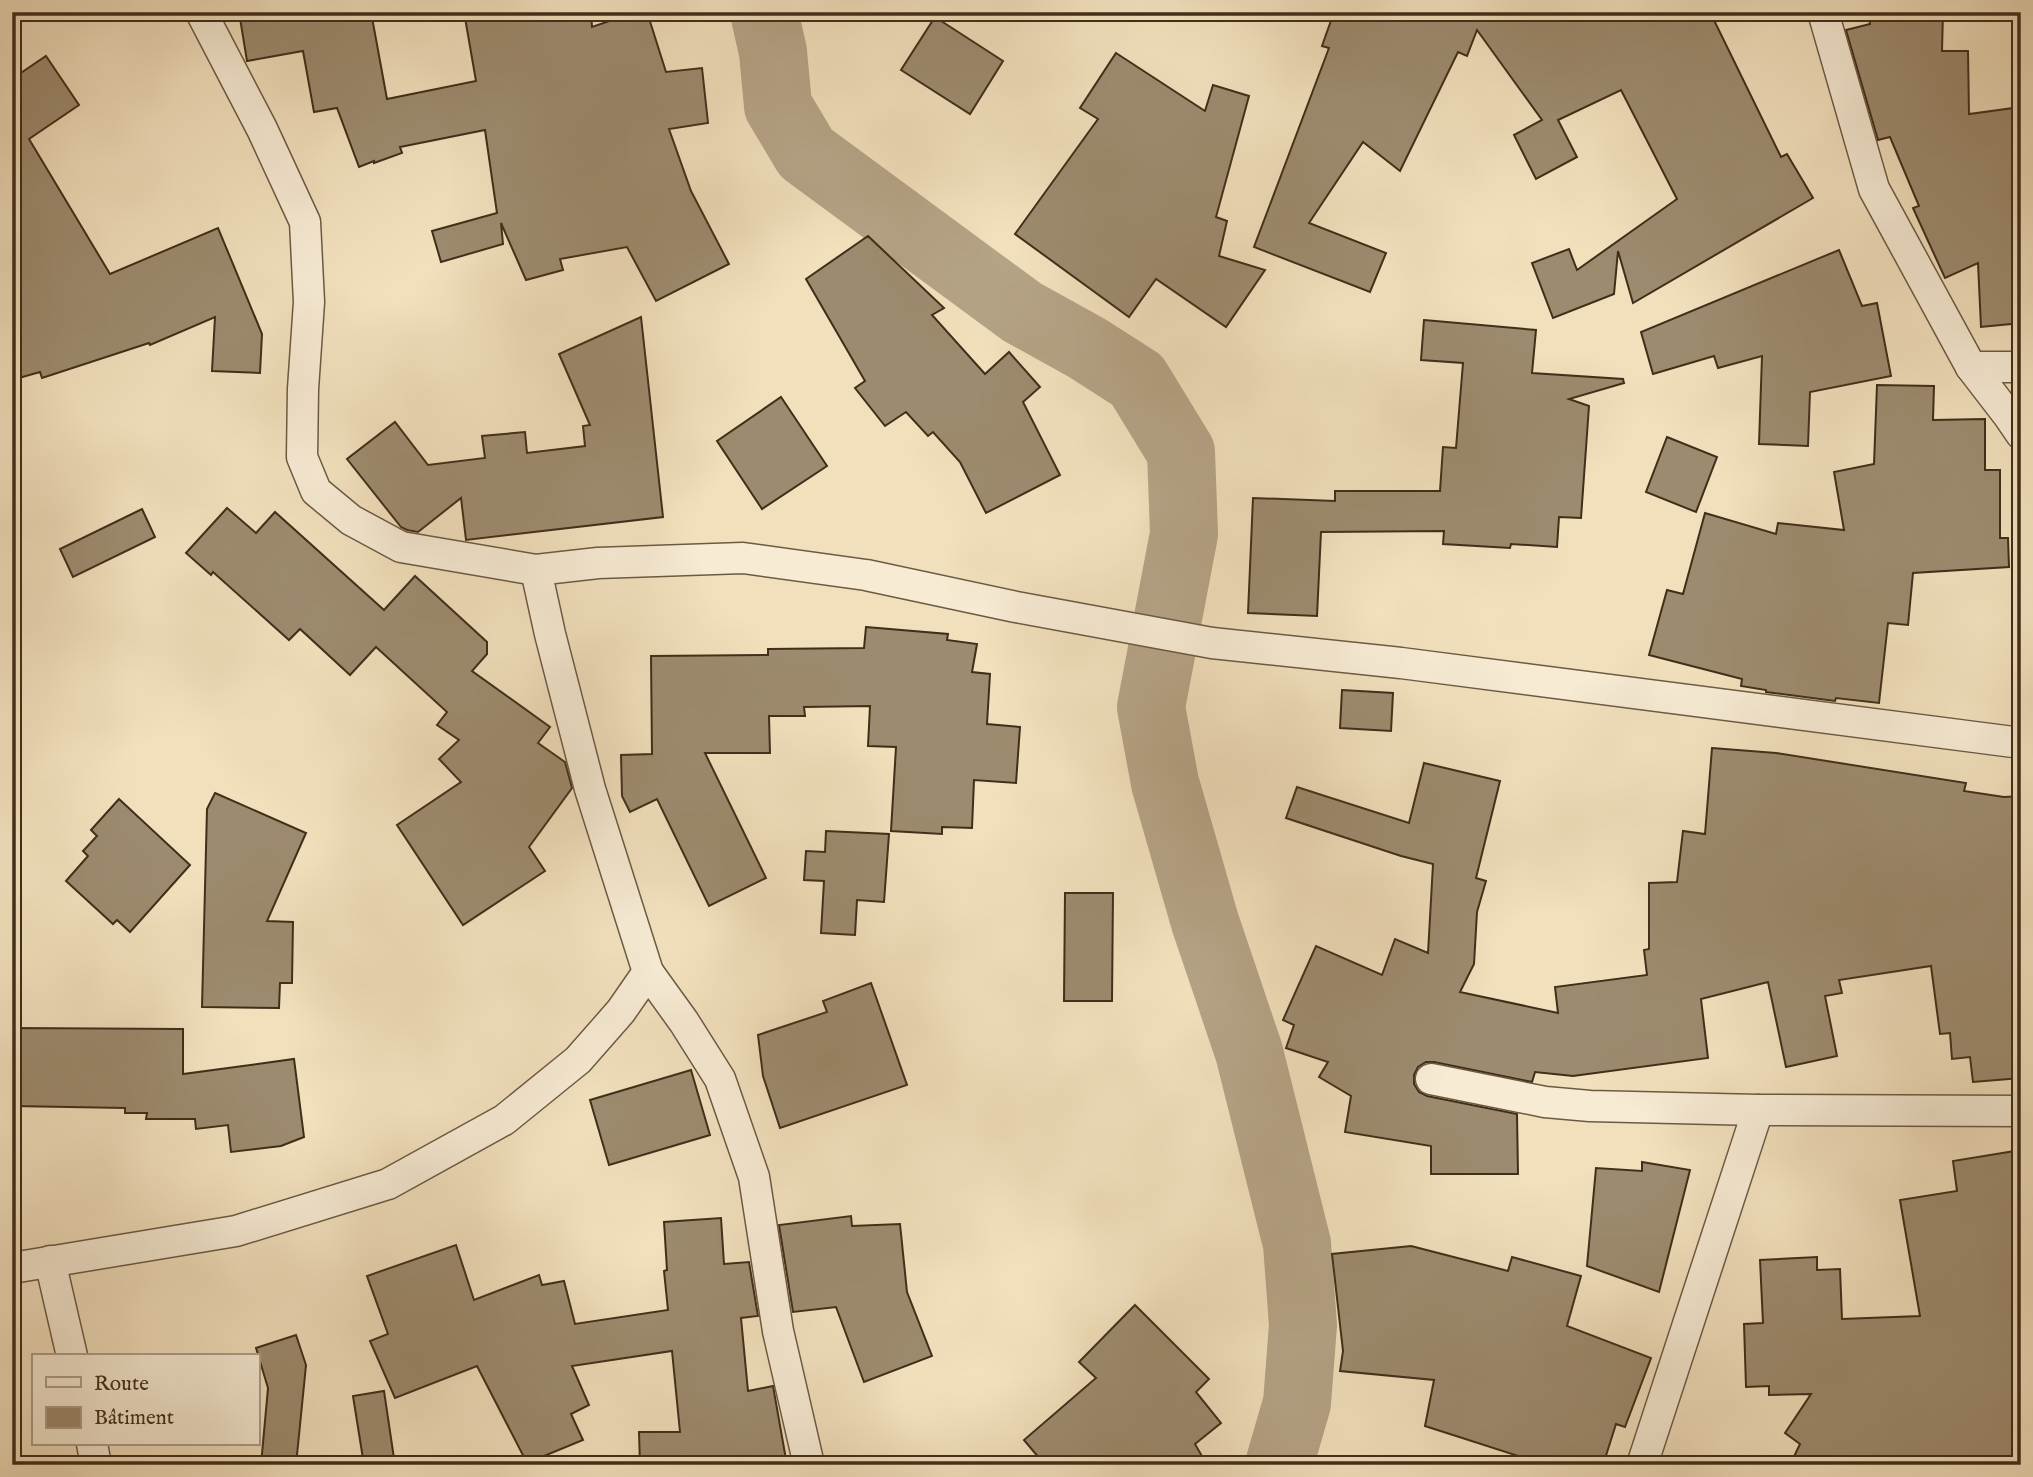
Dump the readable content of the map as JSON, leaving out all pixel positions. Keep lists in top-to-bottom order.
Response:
{
  "legend": ["Route", "Bâtiment"]
}
